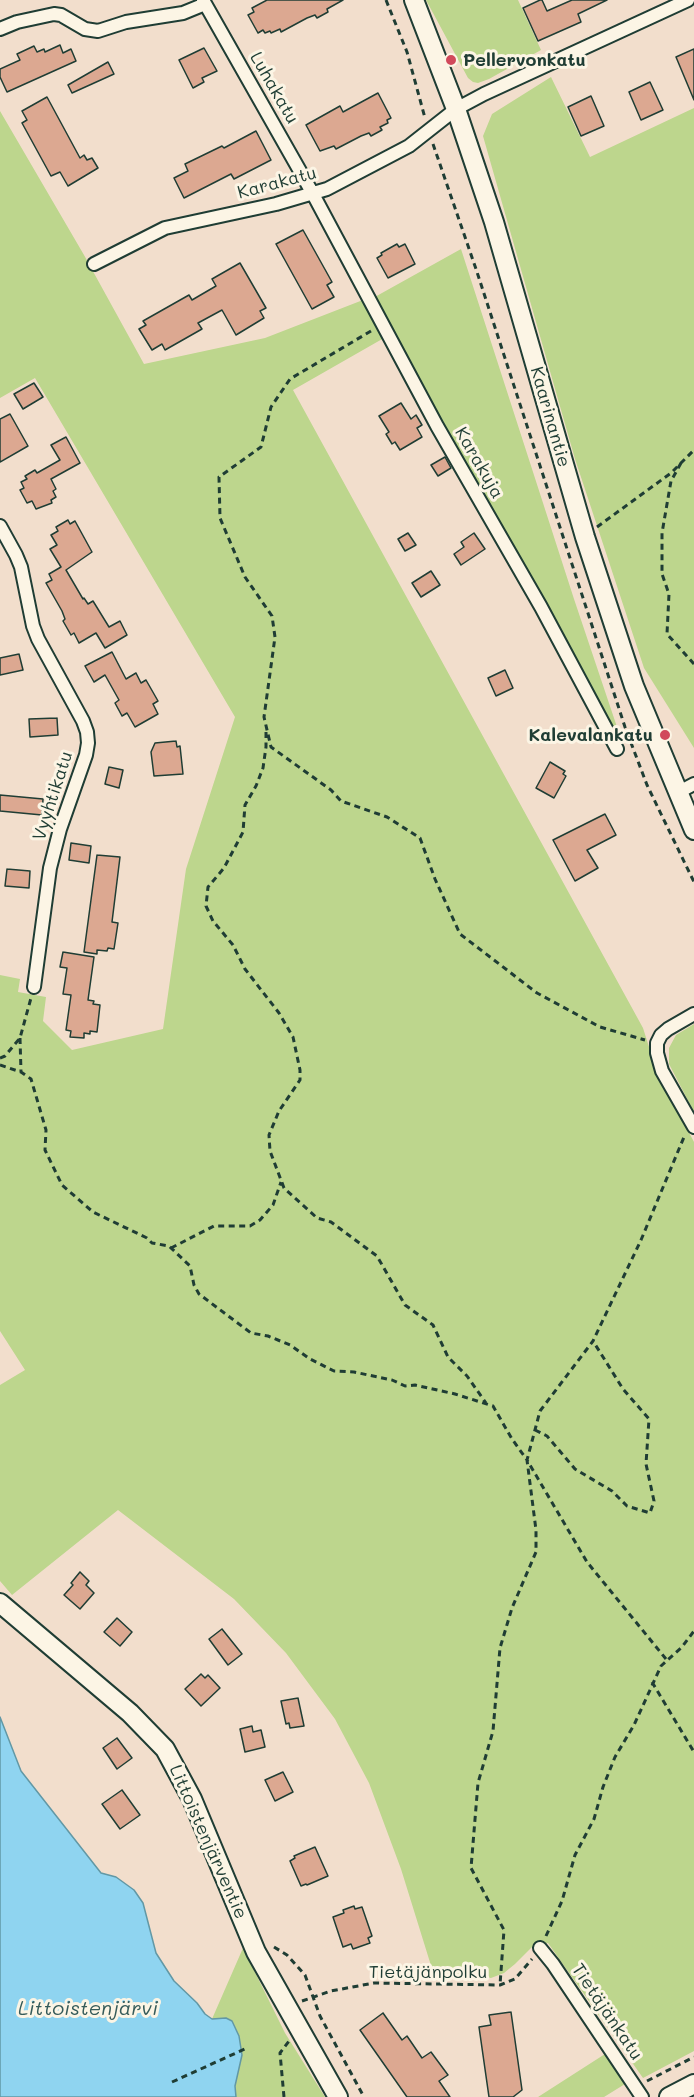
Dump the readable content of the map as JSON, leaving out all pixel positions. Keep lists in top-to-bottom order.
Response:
{
  "streets": {
    "main road": ["Kaarinantie", "Littoistenjärventie"],
    "street": [
      "Luhakatu",
      "Karakatu",
      "Karakuja",
      "Vyyhtikatu",
      "Tietäjänkatu"
    ],
    "path": ["Tietäjänpolku"]
  },
  "crossings": [
    ["Luhakatu", "Karakatu"],
    ["Luhakatu", "Karakuja"],
    ["Karakatu", "Kaarinantie"],
    ["Karakatu", "Karakuja"],
    ["Littoistenjärventie", "Tietäjänpolku"]
  ],
  "water": ["Littoistenjärvi"],
  "places": ["Pellervonkatu", "Kalevalankatu"]
}
